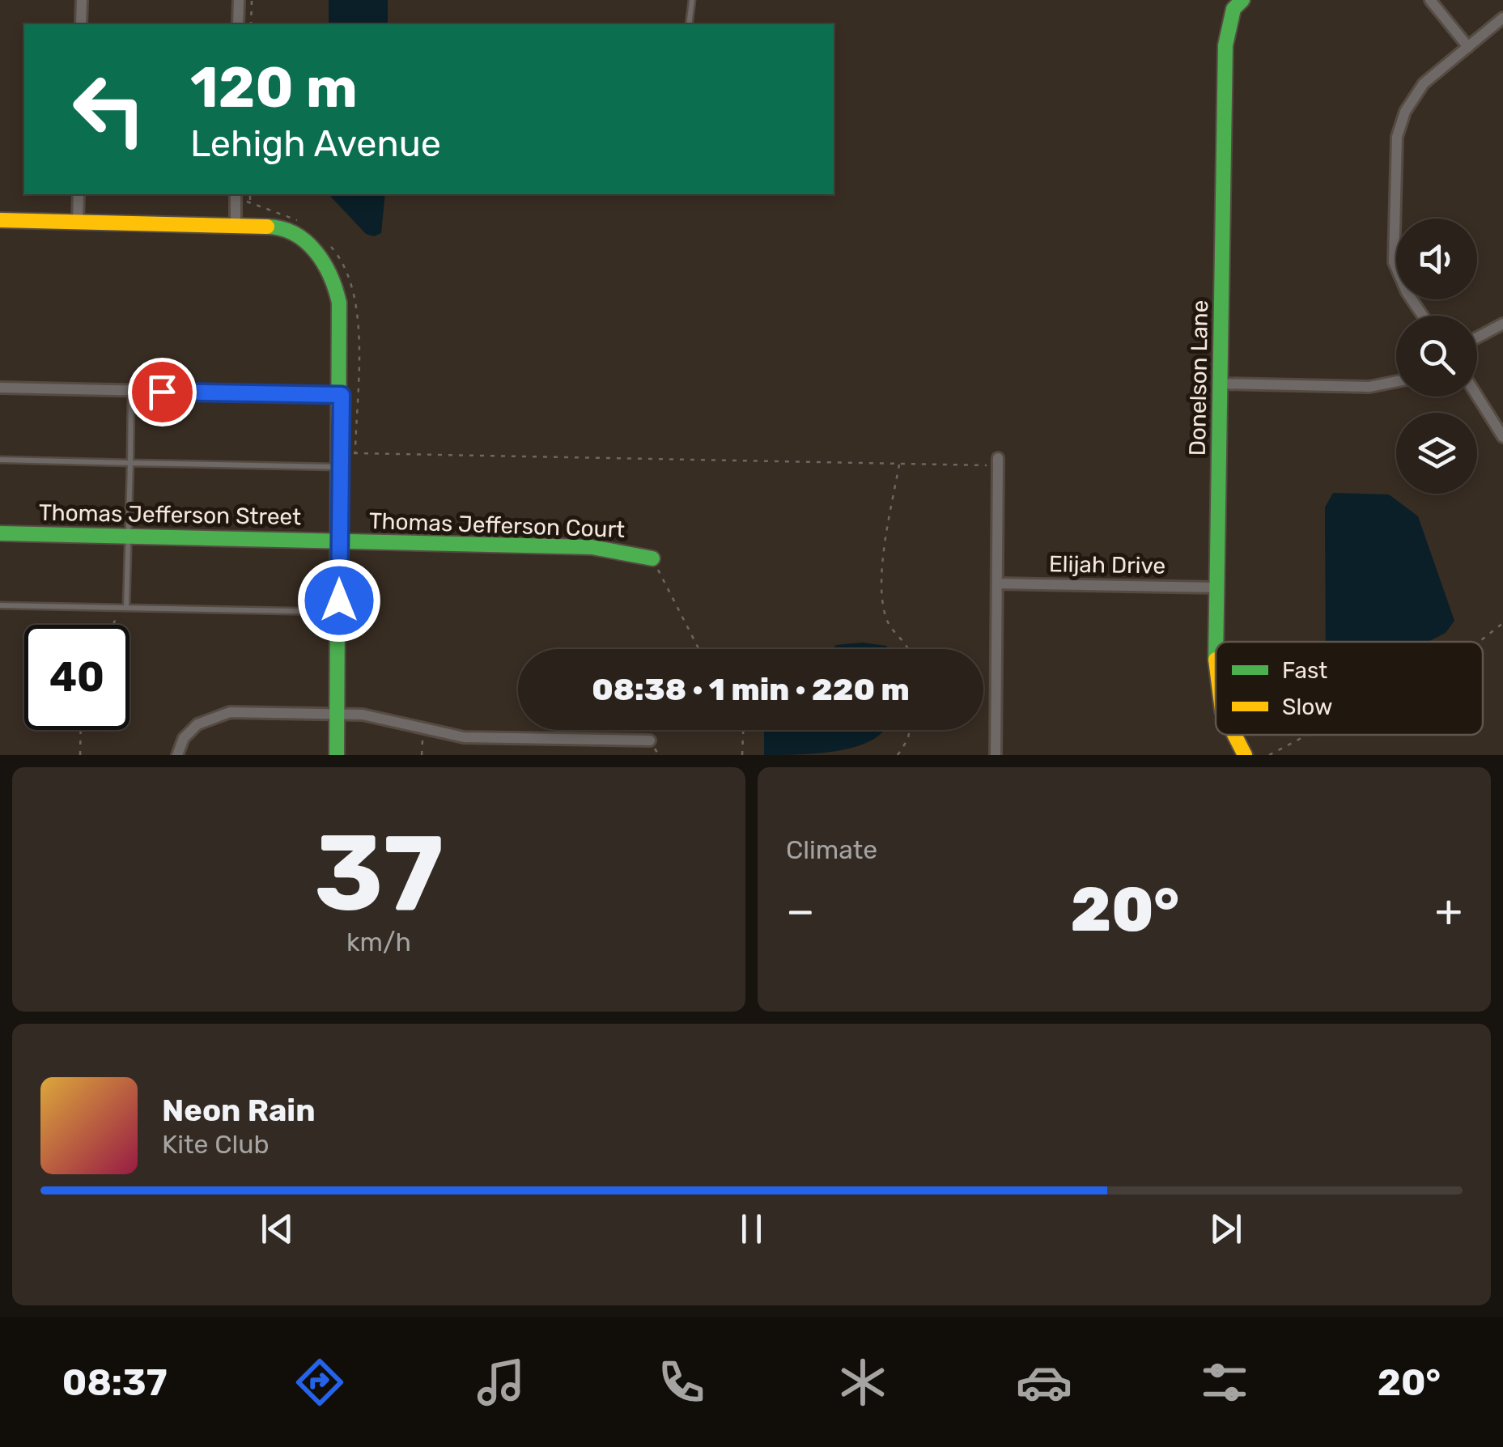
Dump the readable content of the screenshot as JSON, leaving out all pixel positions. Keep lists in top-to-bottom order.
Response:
{
  "streets": {
    "street": [
      "Donelson Lane",
      "Thomas Jefferson Street",
      "Thomas Jefferson Court",
      "Elijah Drive"
    ]
  },
  "crossings": [
    ["Donelson Lane", "Elijah Drive"],
    ["Thomas Jefferson Street", "Thomas Jefferson Court"]
  ],
  "legend": ["Fast", "Slow"],
  "page": {
    "turn": ["120 m", "Lehigh Avenue"],
    "limit": "40",
    "trip": "08:38 · 1 min · 220 m",
    "tile": [
      ["37", "km/h"],
      "Climate"
    ],
    "heat": ["−", "20°", "+"],
    "song": ["Neon Rain", "Kite Club"],
    "tabs": ["08:37", "20°"]
  }
}
